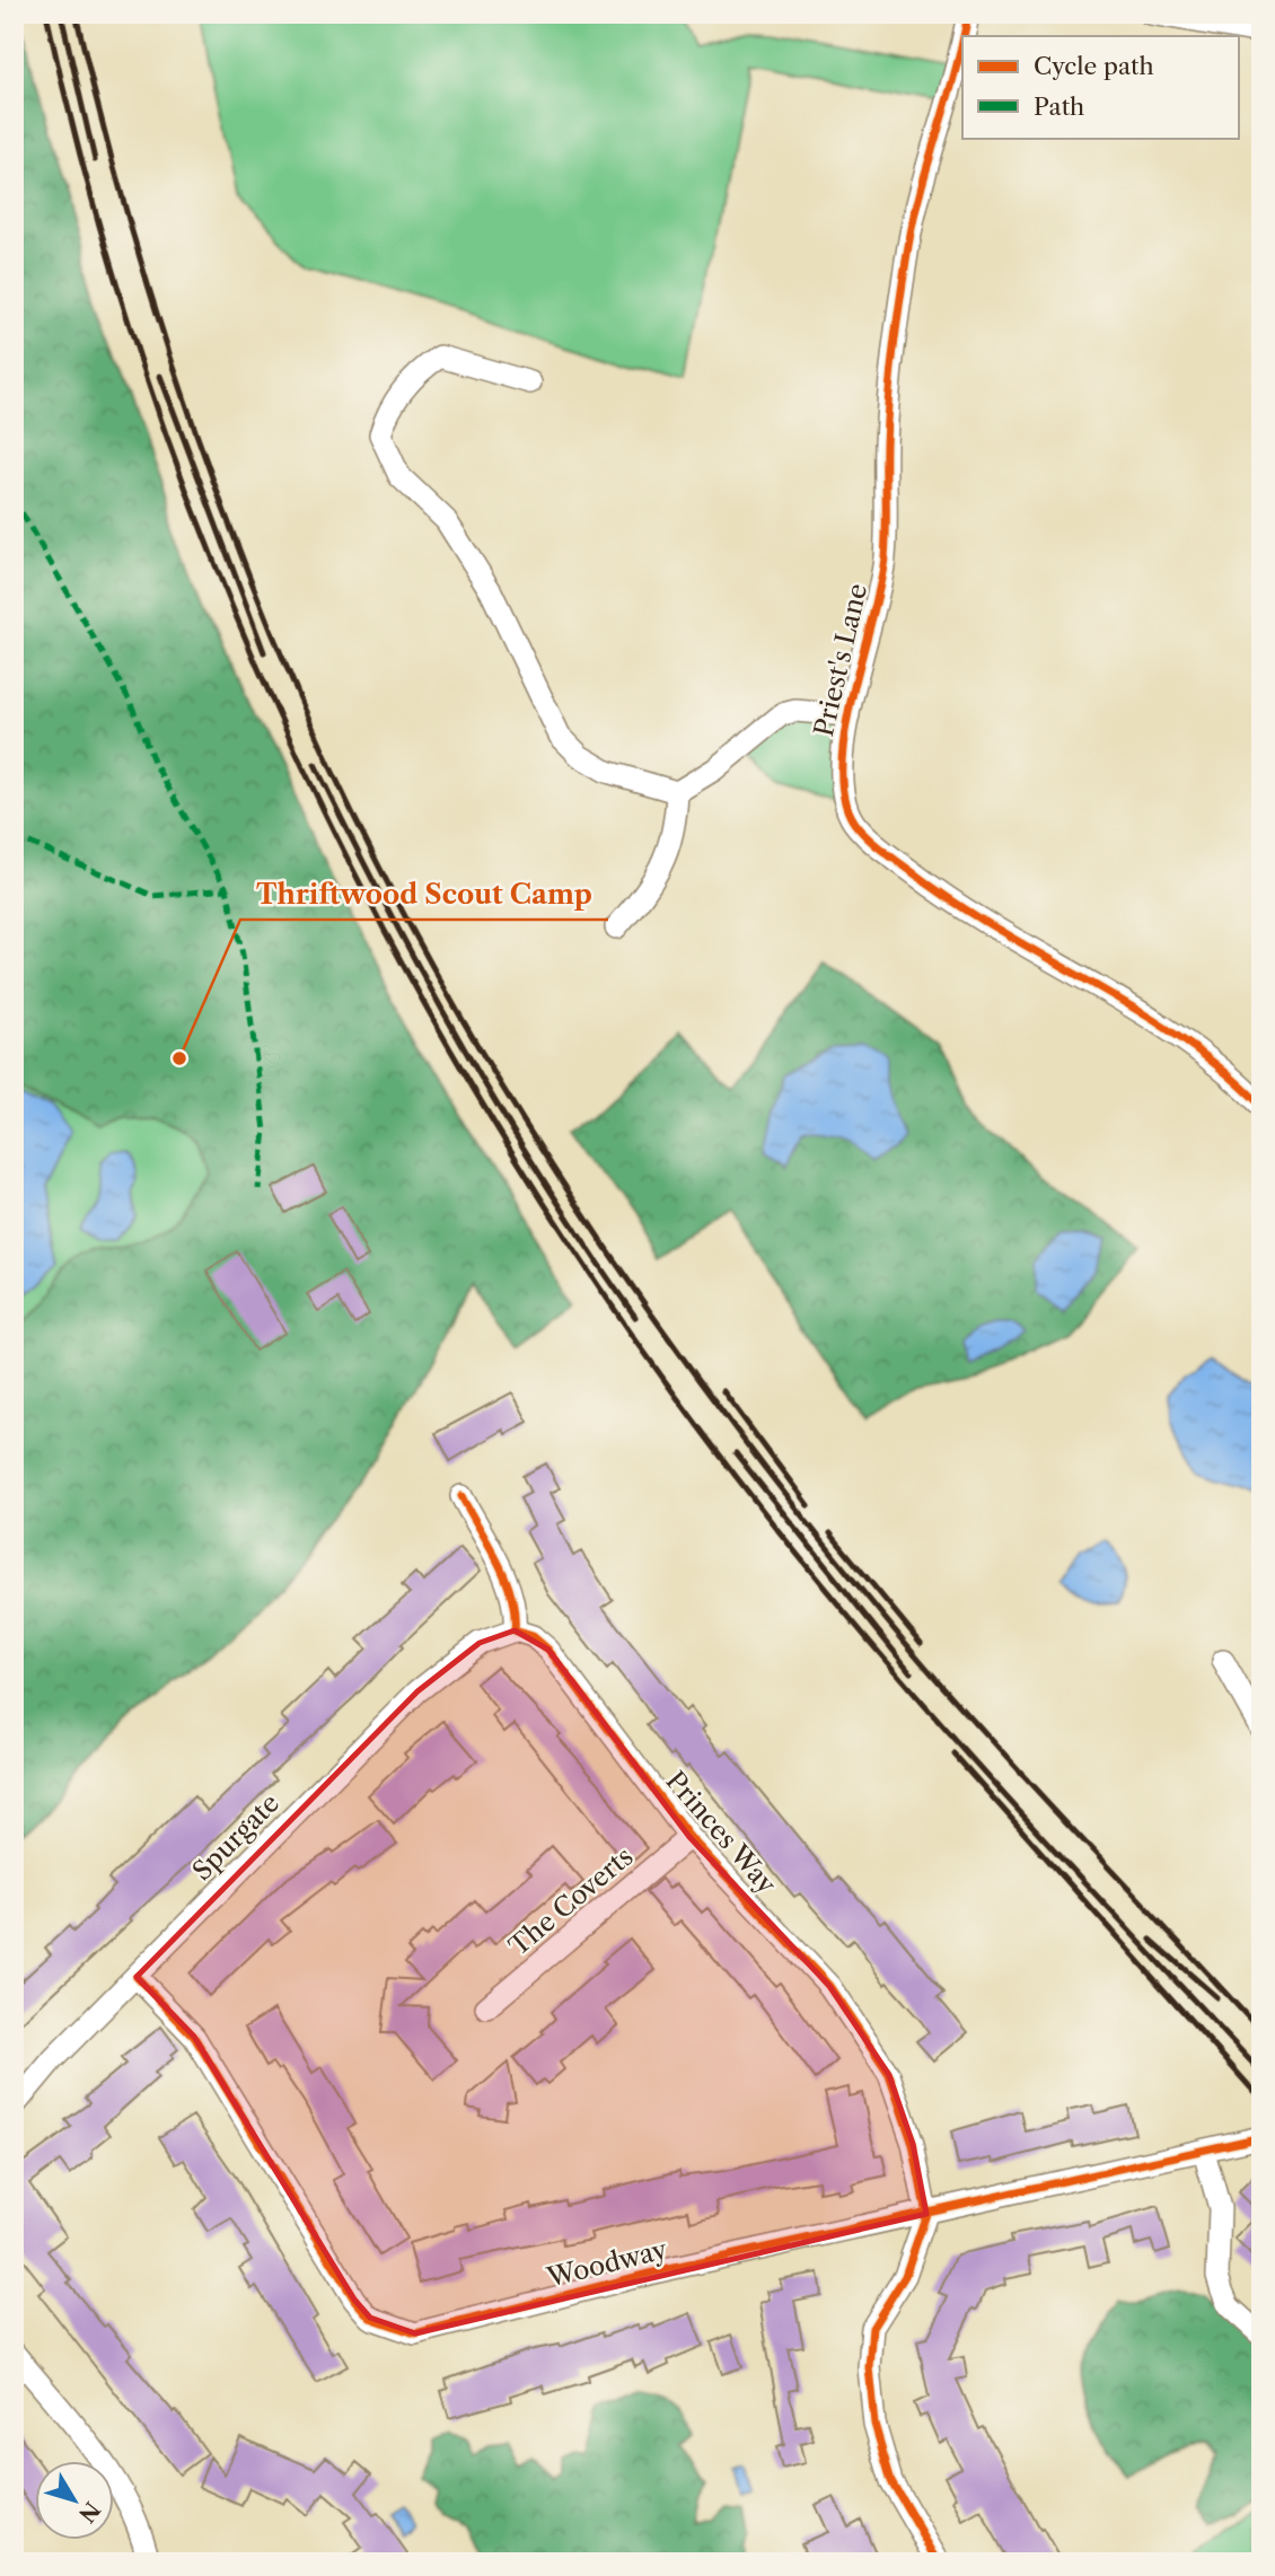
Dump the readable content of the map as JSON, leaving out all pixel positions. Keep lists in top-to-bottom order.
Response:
{
  "streets": {
    "street": [
      "Priest's Lane",
      "Princes Way",
      "Spurgate",
      "The Coverts",
      "Woodway"
    ]
  },
  "crossings": [
    ["Princes Way", "Spurgate"],
    ["Princes Way", "The Coverts"],
    ["Princes Way", "Woodway"],
    ["Spurgate", "Woodway"]
  ],
  "places": ["Thriftwood Scout Camp"],
  "legend": ["Cycle path", "Path"],
  "north": "bottom right"
}
